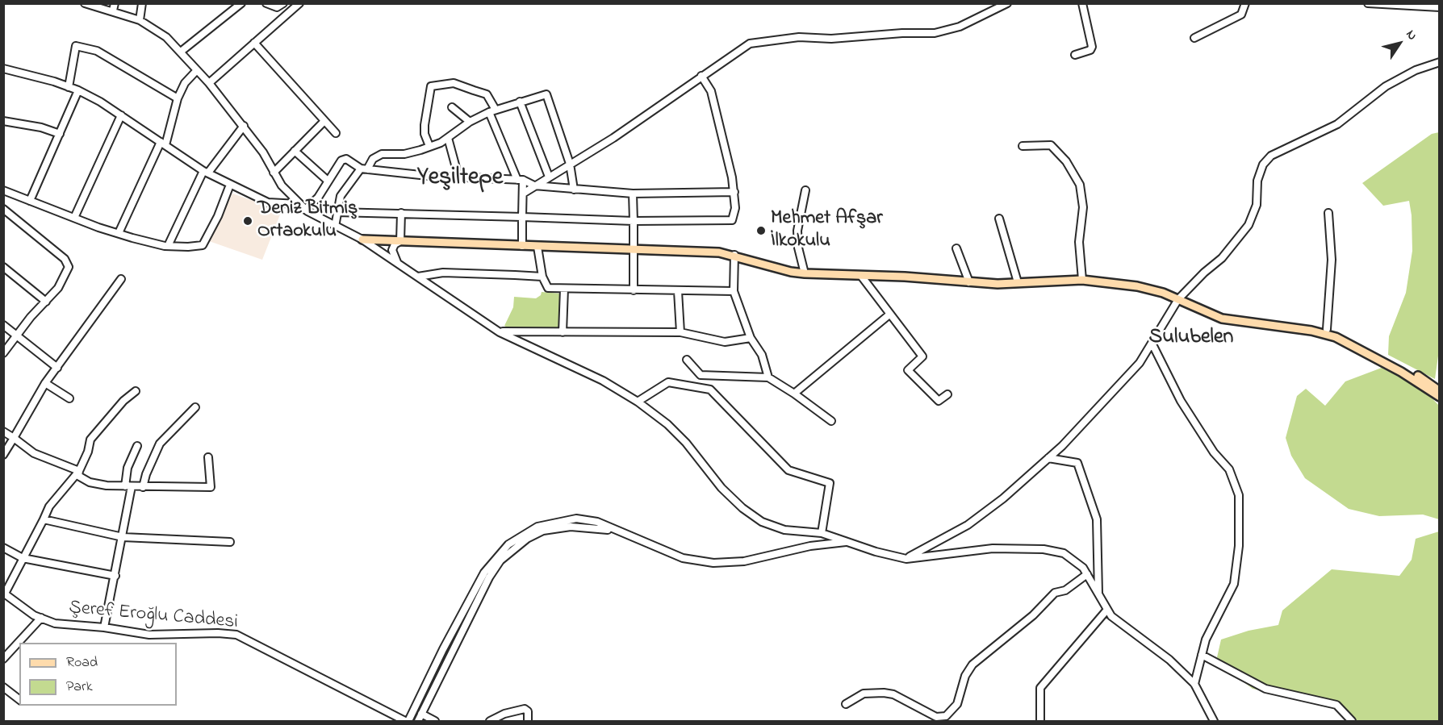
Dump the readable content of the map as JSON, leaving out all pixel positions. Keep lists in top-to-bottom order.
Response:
{
  "streets": {
    "street": ["Şeref Eroğlu Caddesi"]
  },
  "districts": ["Yeşiltepe", "Sulubelen"],
  "places": ["Deniz Bitmiş Ortaokulu", "Mehmet Afşar İlkokulu"],
  "legend": ["Road", "Park"],
  "north": "top right"
}
